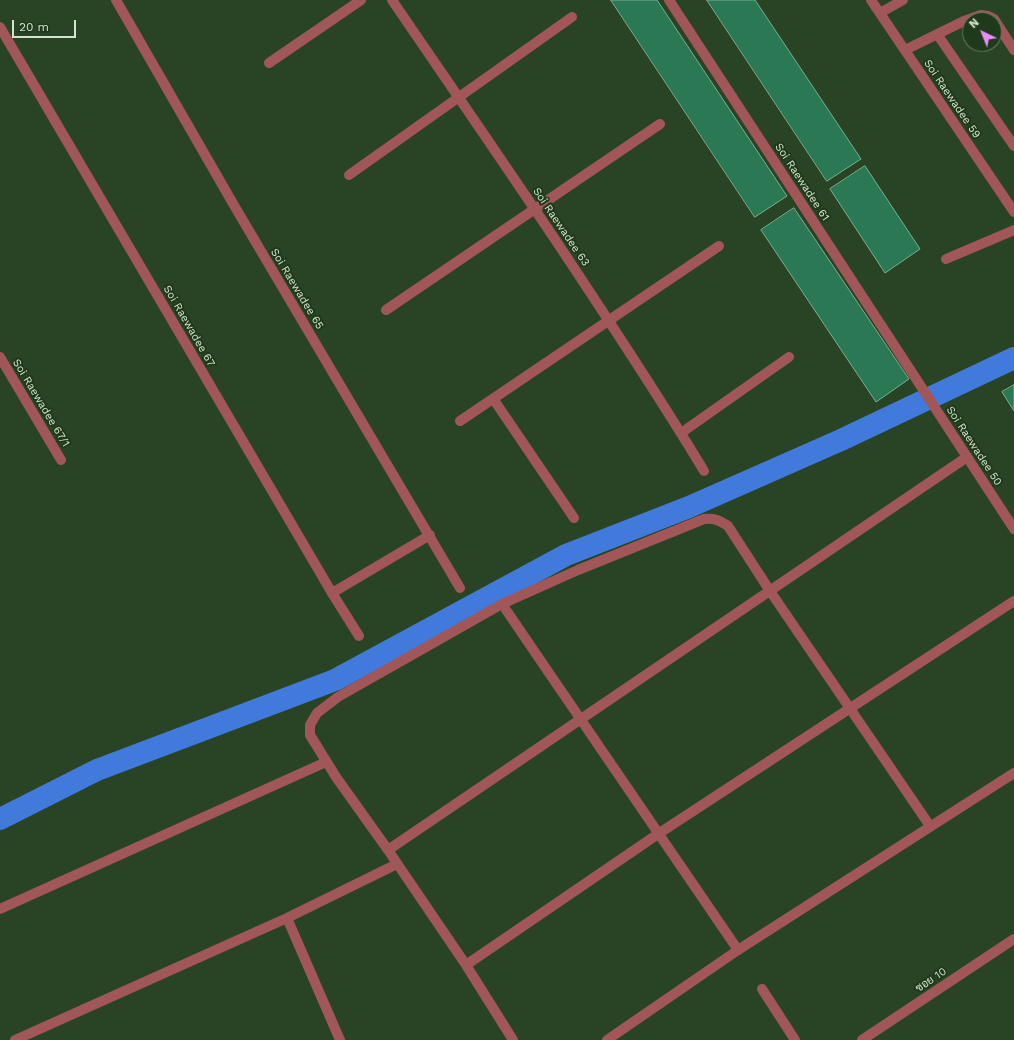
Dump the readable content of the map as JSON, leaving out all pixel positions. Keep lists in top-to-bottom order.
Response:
{
  "streets": {
    "street": [
      "Soi Raewadee 59",
      "Soi Raewadee 61",
      "Soi Raewadee 63",
      "Soi Raewadee 65",
      "Soi Raewadee 67",
      "Soi Raewadee 67/1",
      "Soi Raewadee 50",
      "ซอย 10"
    ]
  },
  "crossings": [
    ["Soi Raewadee 61", "Soi Raewadee 50"]
  ],
  "scale_bar": "20 m",
  "north": "top left"
}
